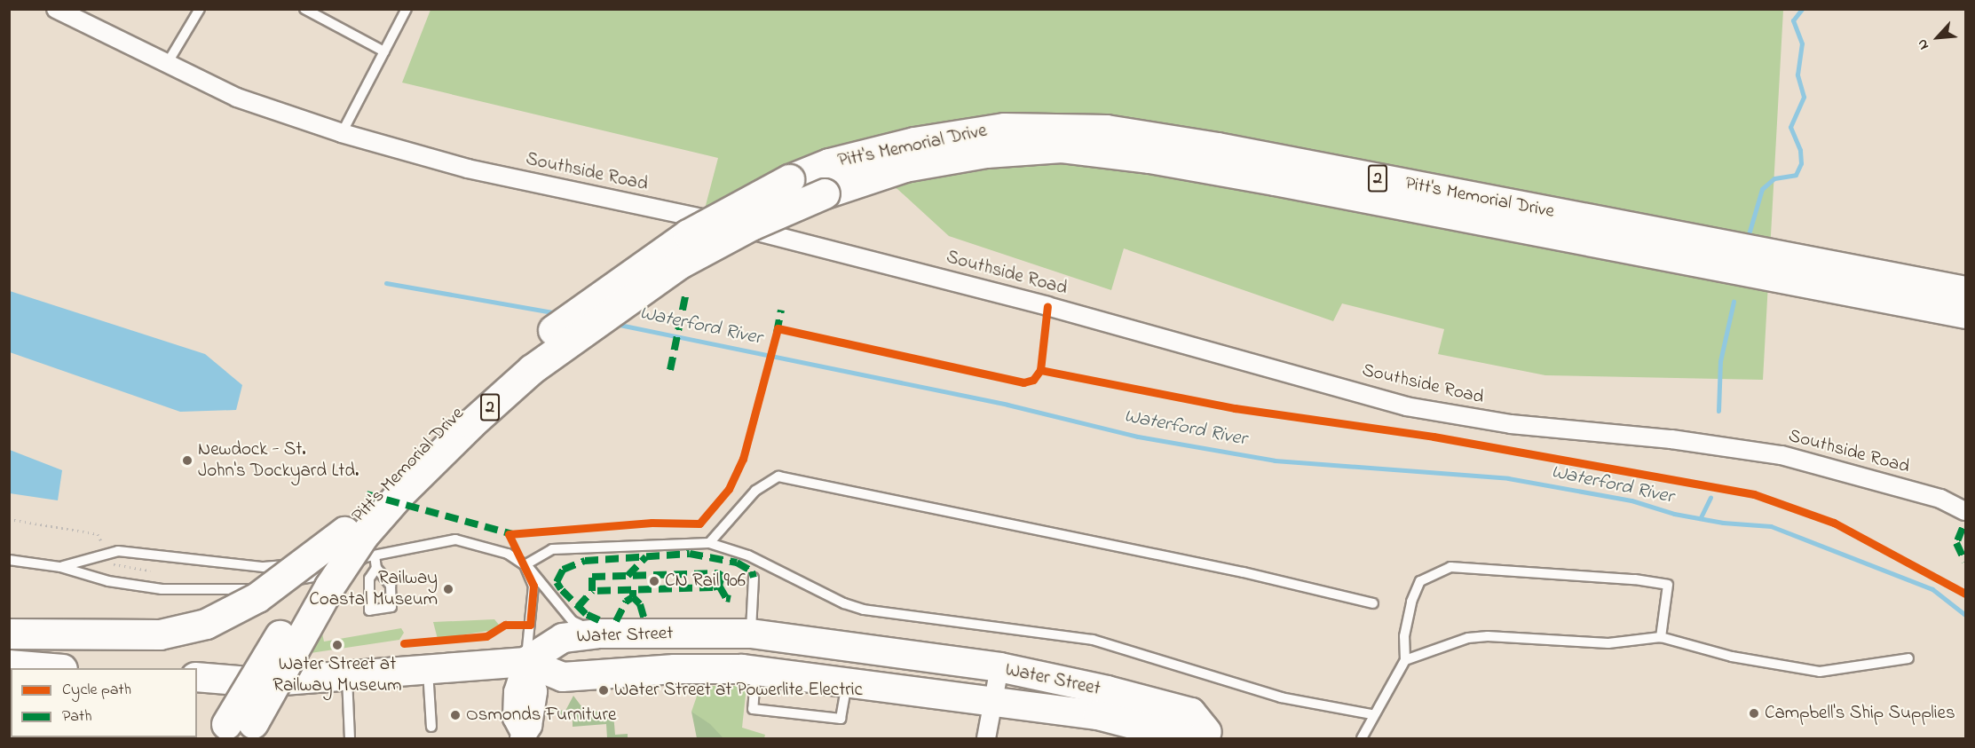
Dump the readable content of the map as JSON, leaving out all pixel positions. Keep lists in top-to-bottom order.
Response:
{
  "streets": {
    "highway": ["Pitt's Memorial Drive", "2"],
    "main road": ["Water Street"],
    "street": ["Southside Road"]
  },
  "water": ["Waterford River"],
  "places": [
    "Newdock - St. John's Dockyard Ltd.",
    "CN Rail 906",
    "Railway Coastal Museum",
    "Water Street at Railway Museum",
    "Water Street at Powerlite Electric",
    "Campbell's Ship Supplies",
    "Osmonds Furniture"
  ],
  "legend": ["Cycle path", "Path"],
  "north": "bottom left"
}
